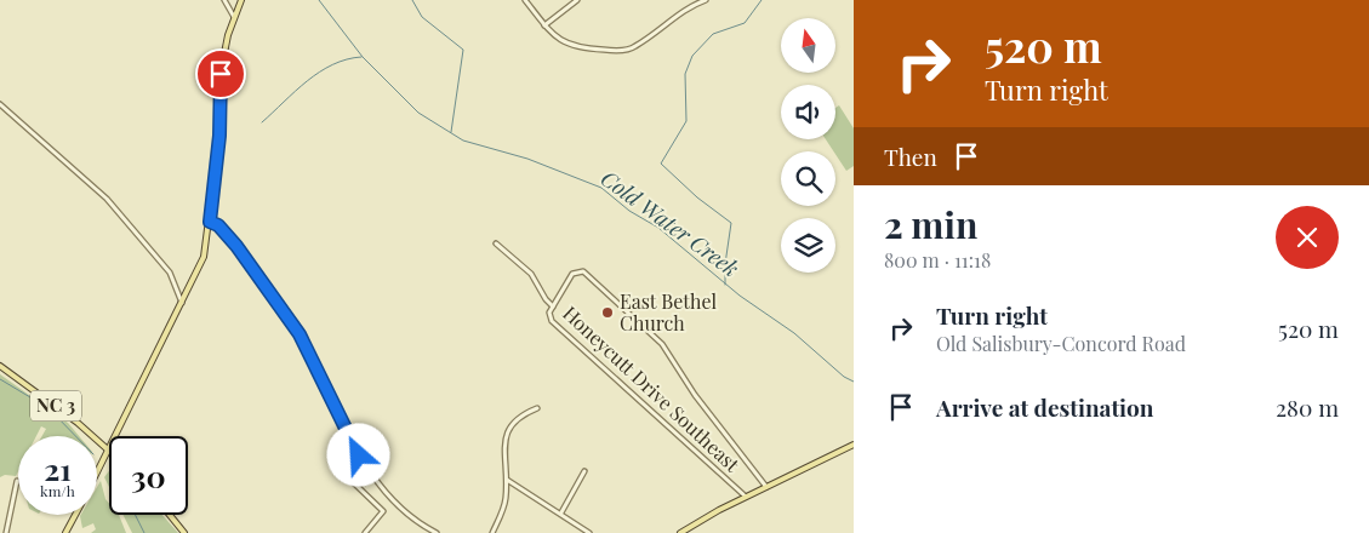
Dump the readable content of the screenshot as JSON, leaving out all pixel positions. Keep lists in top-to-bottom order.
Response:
{
  "streets": {
    "main road": ["NC 3"],
    "street": ["Honeycutt Drive Southeast"]
  },
  "water": ["Cold Water Creek"],
  "places": ["East Bethel Church"],
  "north": "top",
  "page": {
    "turn": ["520 m", "Turn right"],
    "then": "Then",
    "heading": ["2 min", "800 m · 11:18"],
    "list": [
      {
        "name": "Turn right",
        "note": "Old Salisbury-Concord Road",
        "value": "520 m"
      },
      {
        "name": "Arrive at destination",
        "value": "280 m"
      }
    ],
    "speed": "21 km/h",
    "limit": "30"
  }
}
